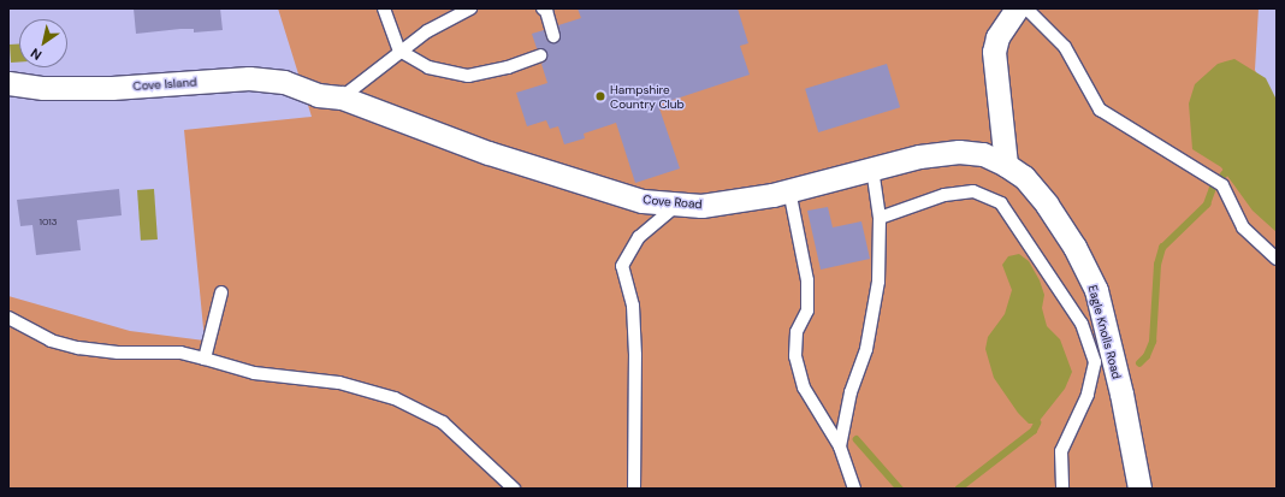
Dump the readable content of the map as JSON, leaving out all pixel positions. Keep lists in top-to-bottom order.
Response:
{
  "streets": {
    "street": ["Cove Island", "Cove Road", "Eagle Knolls Road"]
  },
  "crossings": [
    ["Cove Island", "Cove Road"],
    ["Cove Road", "Eagle Knolls Road"]
  ],
  "places": ["Hampshire Country Club"],
  "house_numbers": ["1013"],
  "north": "bottom left"
}
